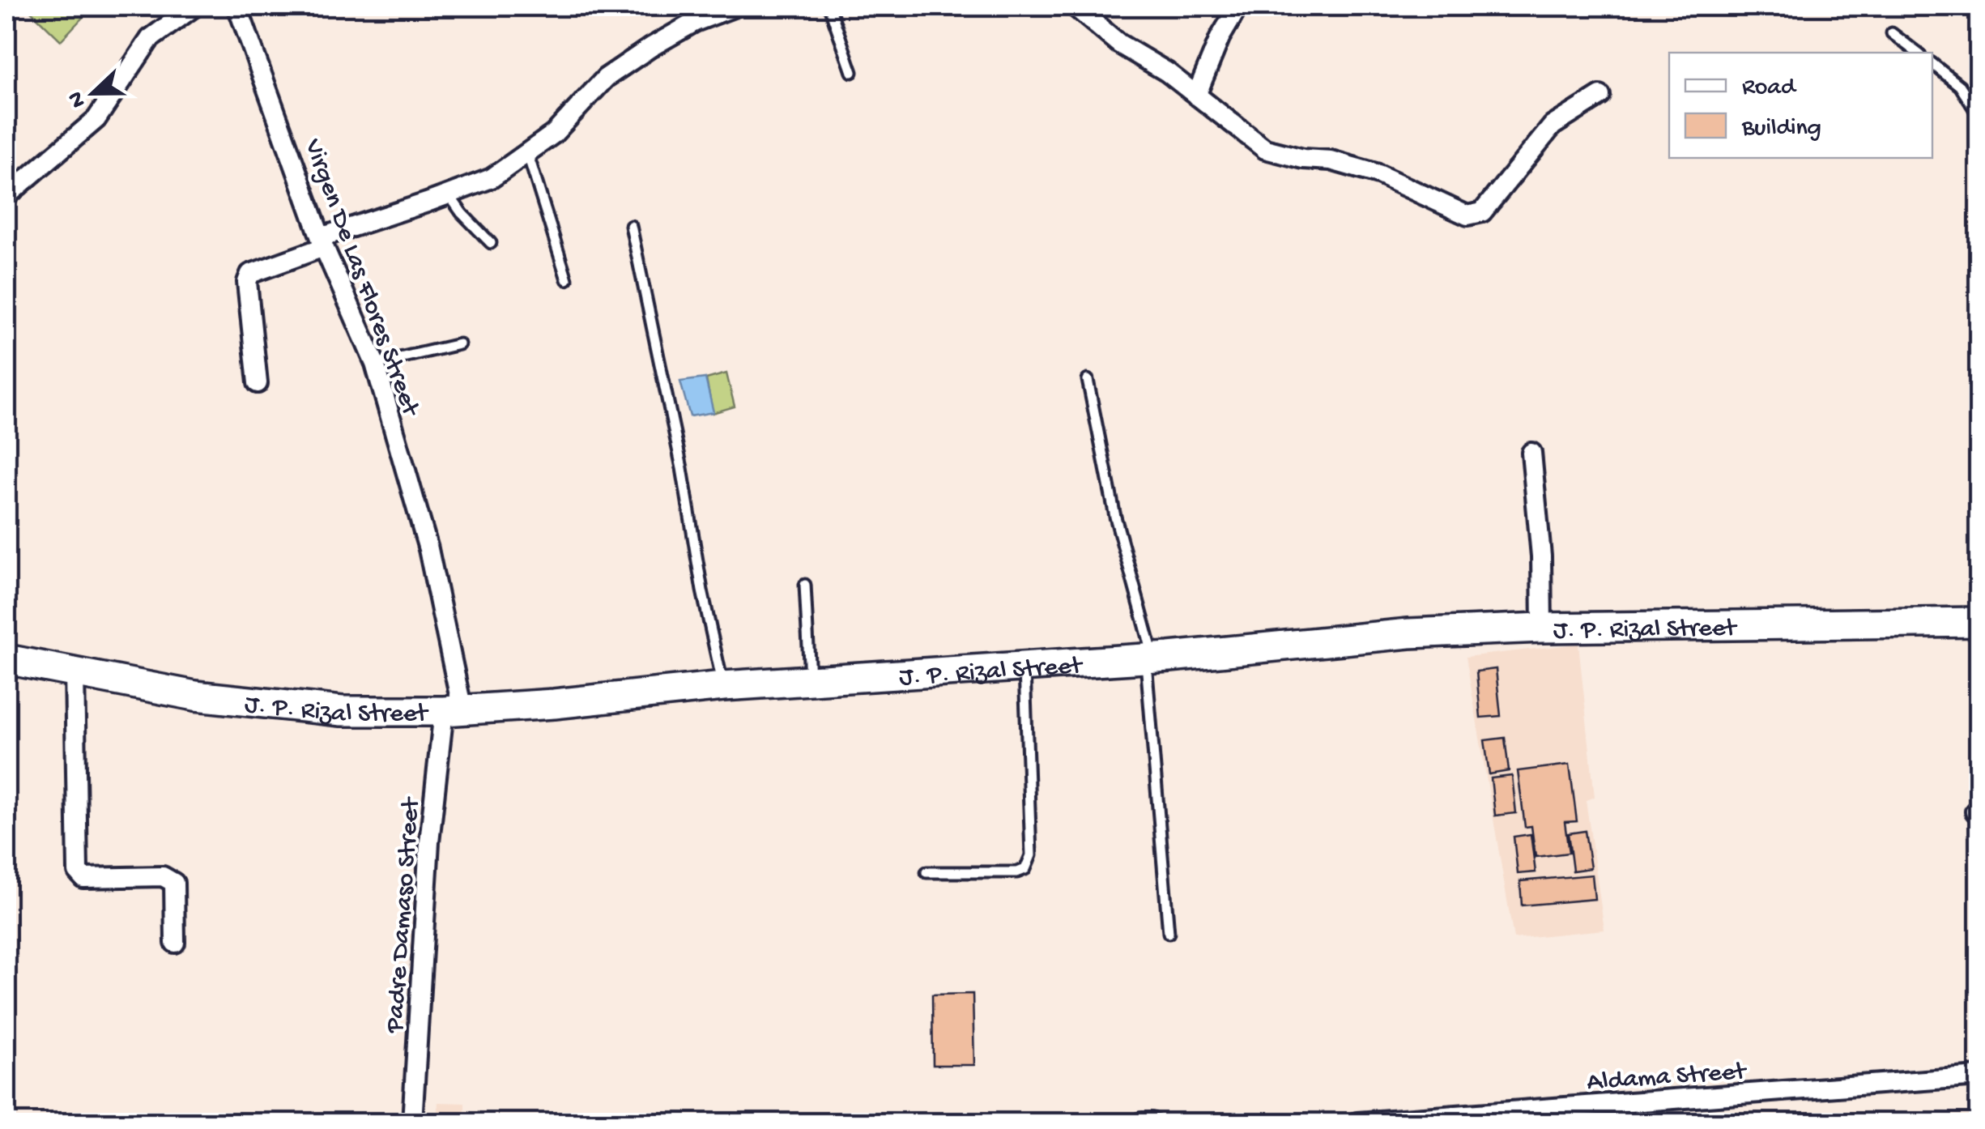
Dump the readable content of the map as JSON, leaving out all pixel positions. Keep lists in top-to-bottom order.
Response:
{
  "streets": {
    "main road": ["J. P. Rizal Street"],
    "street": ["Virgen De Las Flores Street", "Padre Damaso Street", "Aldama Street"]
  },
  "crossings": [
    ["Virgen De Las Flores Street", "J. P. Rizal Street"],
    ["Virgen De Las Flores Street", "Padre Damaso Street"],
    ["J. P. Rizal Street", "Padre Damaso Street"]
  ],
  "legend": ["Road", "Building"],
  "north": "left"
}
